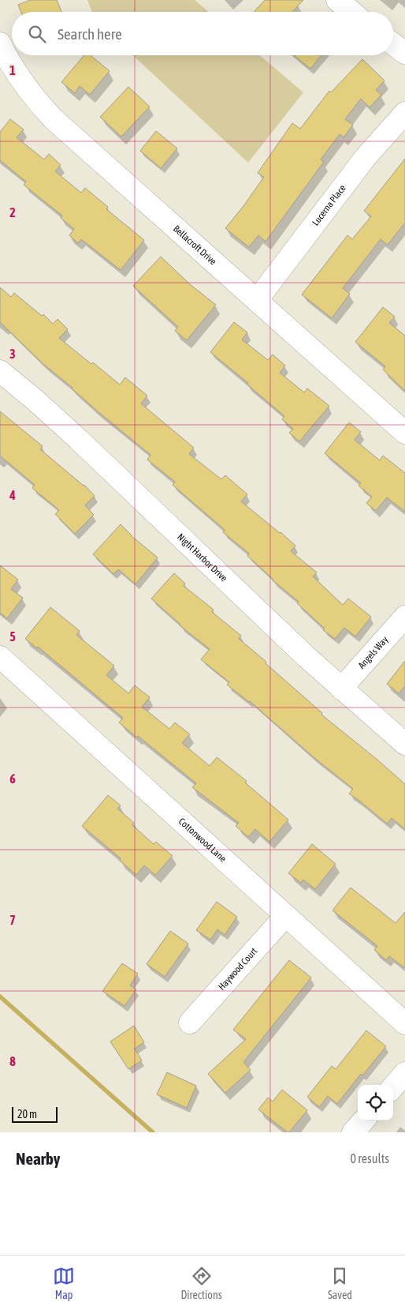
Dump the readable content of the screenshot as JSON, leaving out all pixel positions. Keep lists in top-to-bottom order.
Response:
{
  "streets": {
    "street": [
      "Lucerna Place",
      "Bellacroft Drive",
      "Night Harbor Drive",
      "Angels Way",
      "Cottonwood Lane",
      "Haywood Court"
    ]
  },
  "crossings": [
    ["Lucerna Place", "Bellacroft Drive"],
    ["Night Harbor Drive", "Angels Way"],
    ["Cottonwood Lane", "Haywood Court"]
  ],
  "scale_bar": "20 m",
  "page": {
    "search": "Search here",
    "scale": "20 m",
    "heading": ["Nearby", "0 results"],
    "nav": ["Map", "Directions", "Saved"]
  },
  "grid": {
    "rows": [
      "1",
      "2",
      "3",
      "4",
      "5",
      "6",
      "7",
      "8"
    ]
  }
}
